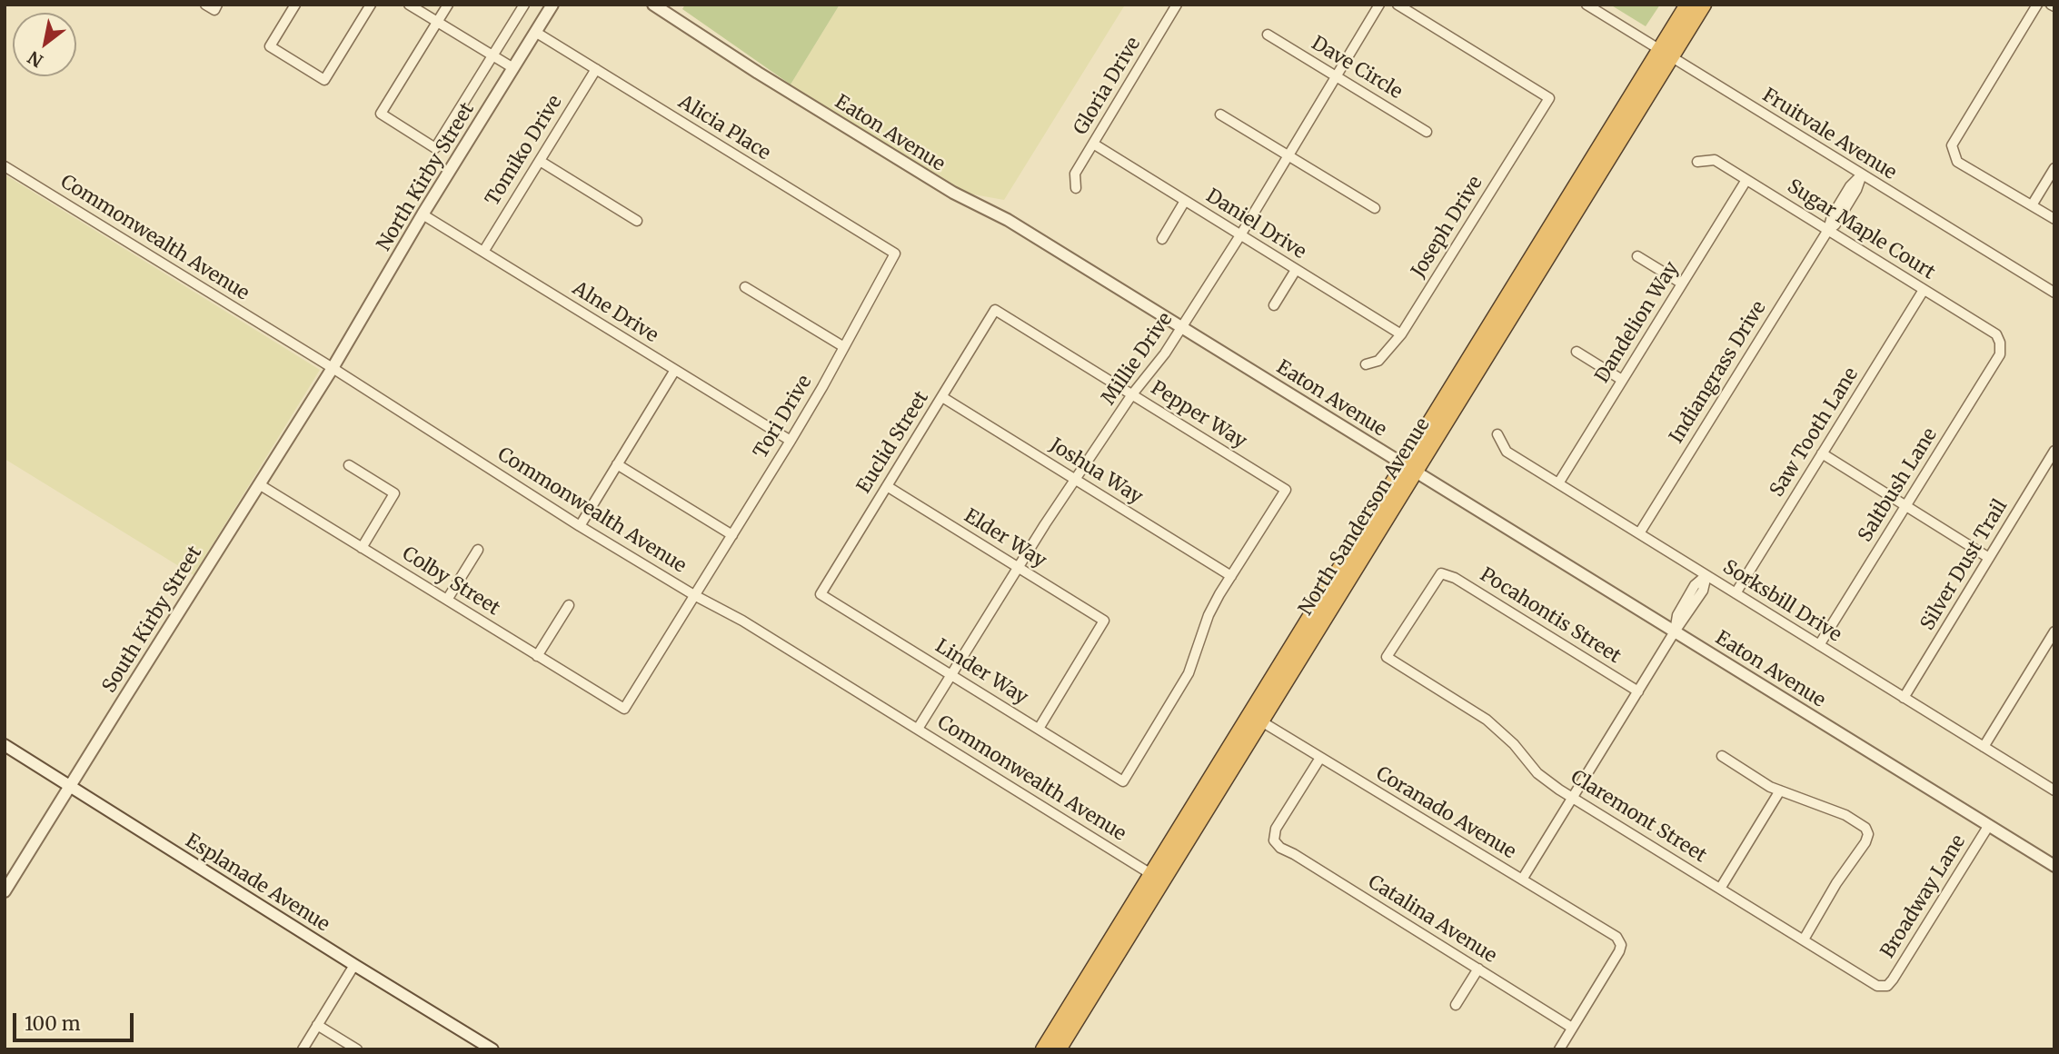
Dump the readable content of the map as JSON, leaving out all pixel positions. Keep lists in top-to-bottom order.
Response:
{
  "streets": {
    "highway": ["North Sanderson Avenue"],
    "street": [
      "Dave Circle",
      "Gloria Drive",
      "Alicia Place",
      "Eaton Avenue",
      "Fruitvale Avenue",
      "Tomiko Drive",
      "North Kirby Street",
      "Daniel Drive",
      "Joseph Drive",
      "Sugar Maple Court",
      "Commonwealth Avenue",
      "Alne Drive",
      "Dandelion Way",
      "Millie Drive",
      "Indiangrass Drive",
      "Pepper Way",
      "Tori Drive",
      "Saw Tooth Lane",
      "Euclid Street",
      "Joshua Way",
      "Saltbush Lane",
      "Elder Way",
      "Silver Dust Trail",
      "Colby Street",
      "Sorksbill Drive",
      "Pocahontis Street",
      "South Kirby Street",
      "Linder Way",
      "Coranado Avenue",
      "Claremont Street",
      "Esplanade Avenue",
      "Broadway Lane",
      "Catalina Avenue"
    ]
  },
  "crossings": [
    ["Dave Circle", "Millie Drive"],
    ["Gloria Drive", "Daniel Drive"],
    ["Alicia Place", "Tomiko Drive"],
    ["Alicia Place", "North Kirby Street"],
    ["Alicia Place", "Tori Drive"],
    ["Eaton Avenue", "Millie Drive"],
    ["Eaton Avenue", "North Sanderson Avenue"],
    ["Eaton Avenue", "Broadway Lane"],
    ["Fruitvale Avenue", "Indiangrass Drive"],
    ["Fruitvale Avenue", "North Sanderson Avenue"],
    ["Tomiko Drive", "Alne Drive"],
    ["North Kirby Street", "Commonwealth Avenue"],
    ["North Kirby Street", "Alne Drive"],
    ["North Kirby Street", "South Kirby Street"],
    ["Daniel Drive", "Joseph Drive"],
    ["Daniel Drive", "Millie Drive"],
    ["Sugar Maple Court", "Dandelion Way"],
    ["Sugar Maple Court", "Indiangrass Drive"],
    ["Sugar Maple Court", "Saw Tooth Lane"],
    ["Sugar Maple Court", "Saltbush Lane"],
    ["Commonwealth Avenue", "Millie Drive"],
    ["Commonwealth Avenue", "Tori Drive"],
    ["Commonwealth Avenue", "North Sanderson Avenue"],
    ["Commonwealth Avenue", "South Kirby Street"],
    ["Alne Drive", "Tori Drive"],
    ["Dandelion Way", "Sorksbill Drive"],
    ["Millie Drive", "Pepper Way"],
    ["Millie Drive", "Joshua Way"],
    ["Millie Drive", "Elder Way"],
    ["Millie Drive", "Linder Way"],
    ["Indiangrass Drive", "Sorksbill Drive"],
    ["Pepper Way", "Euclid Street"],
    ["Pepper Way", "Joshua Way"],
    ["Pepper Way", "Linder Way"],
    ["Tori Drive", "Colby Street"],
    ["Saw Tooth Lane", "Sorksbill Drive"],
    ["Euclid Street", "Joshua Way"],
    ["Euclid Street", "Elder Way"],
    ["Euclid Street", "Linder Way"],
    ["Joshua Way", "Linder Way"],
    ["Saltbush Lane", "Sorksbill Drive"],
    ["North Sanderson Avenue", "Coranado Avenue"],
    ["Elder Way", "Linder Way"],
    ["Silver Dust Trail", "Sorksbill Drive"],
    ["Colby Street", "South Kirby Street"],
    ["Pocahontis Street", "Claremont Street"],
    ["South Kirby Street", "Esplanade Avenue"],
    ["Coranado Avenue", "Catalina Avenue"],
    ["Claremont Street", "Broadway Lane"]
  ],
  "scale_bar": "100 m",
  "north": "bottom left"
}
